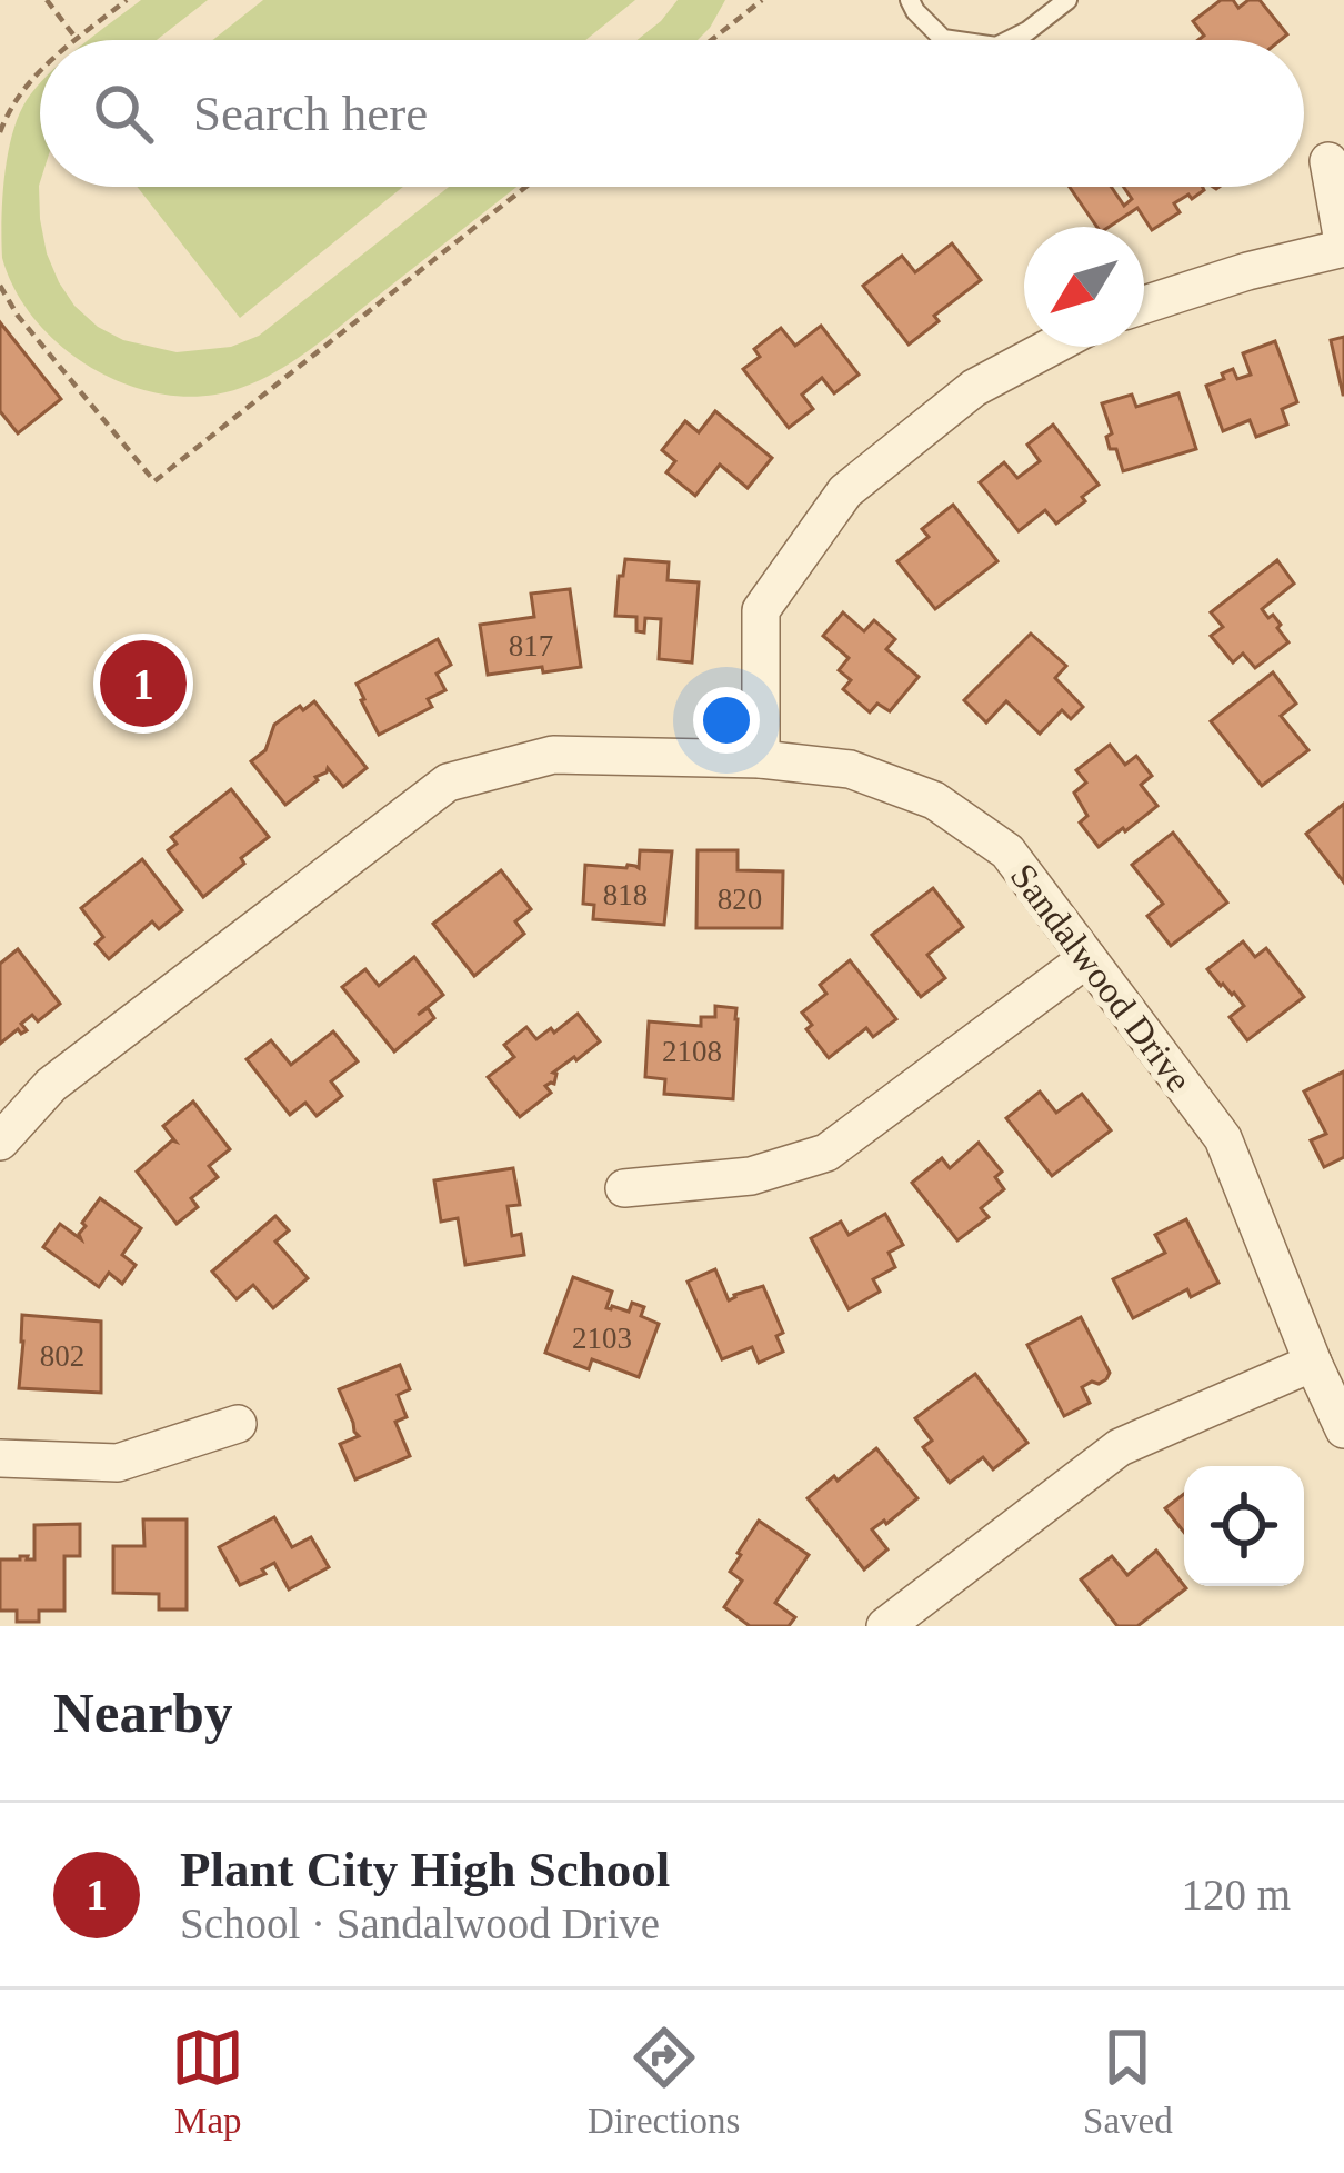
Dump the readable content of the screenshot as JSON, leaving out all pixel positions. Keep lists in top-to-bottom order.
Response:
{
  "streets": {
    "street": ["Sandalwood Drive"]
  },
  "house_numbers": [
    "817",
    "818",
    "820",
    "2108",
    "2103",
    "802"
  ],
  "north": "bottom left",
  "page": {
    "search": "Search here",
    "pins": "1",
    "heading": "Nearby",
    "list": [
      {
        "mark": "1",
        "name": "Plant City High School",
        "note": "School · Sandalwood Drive",
        "value": "120 m"
      }
    ],
    "nav": ["Map", "Directions", "Saved"]
  }
}
